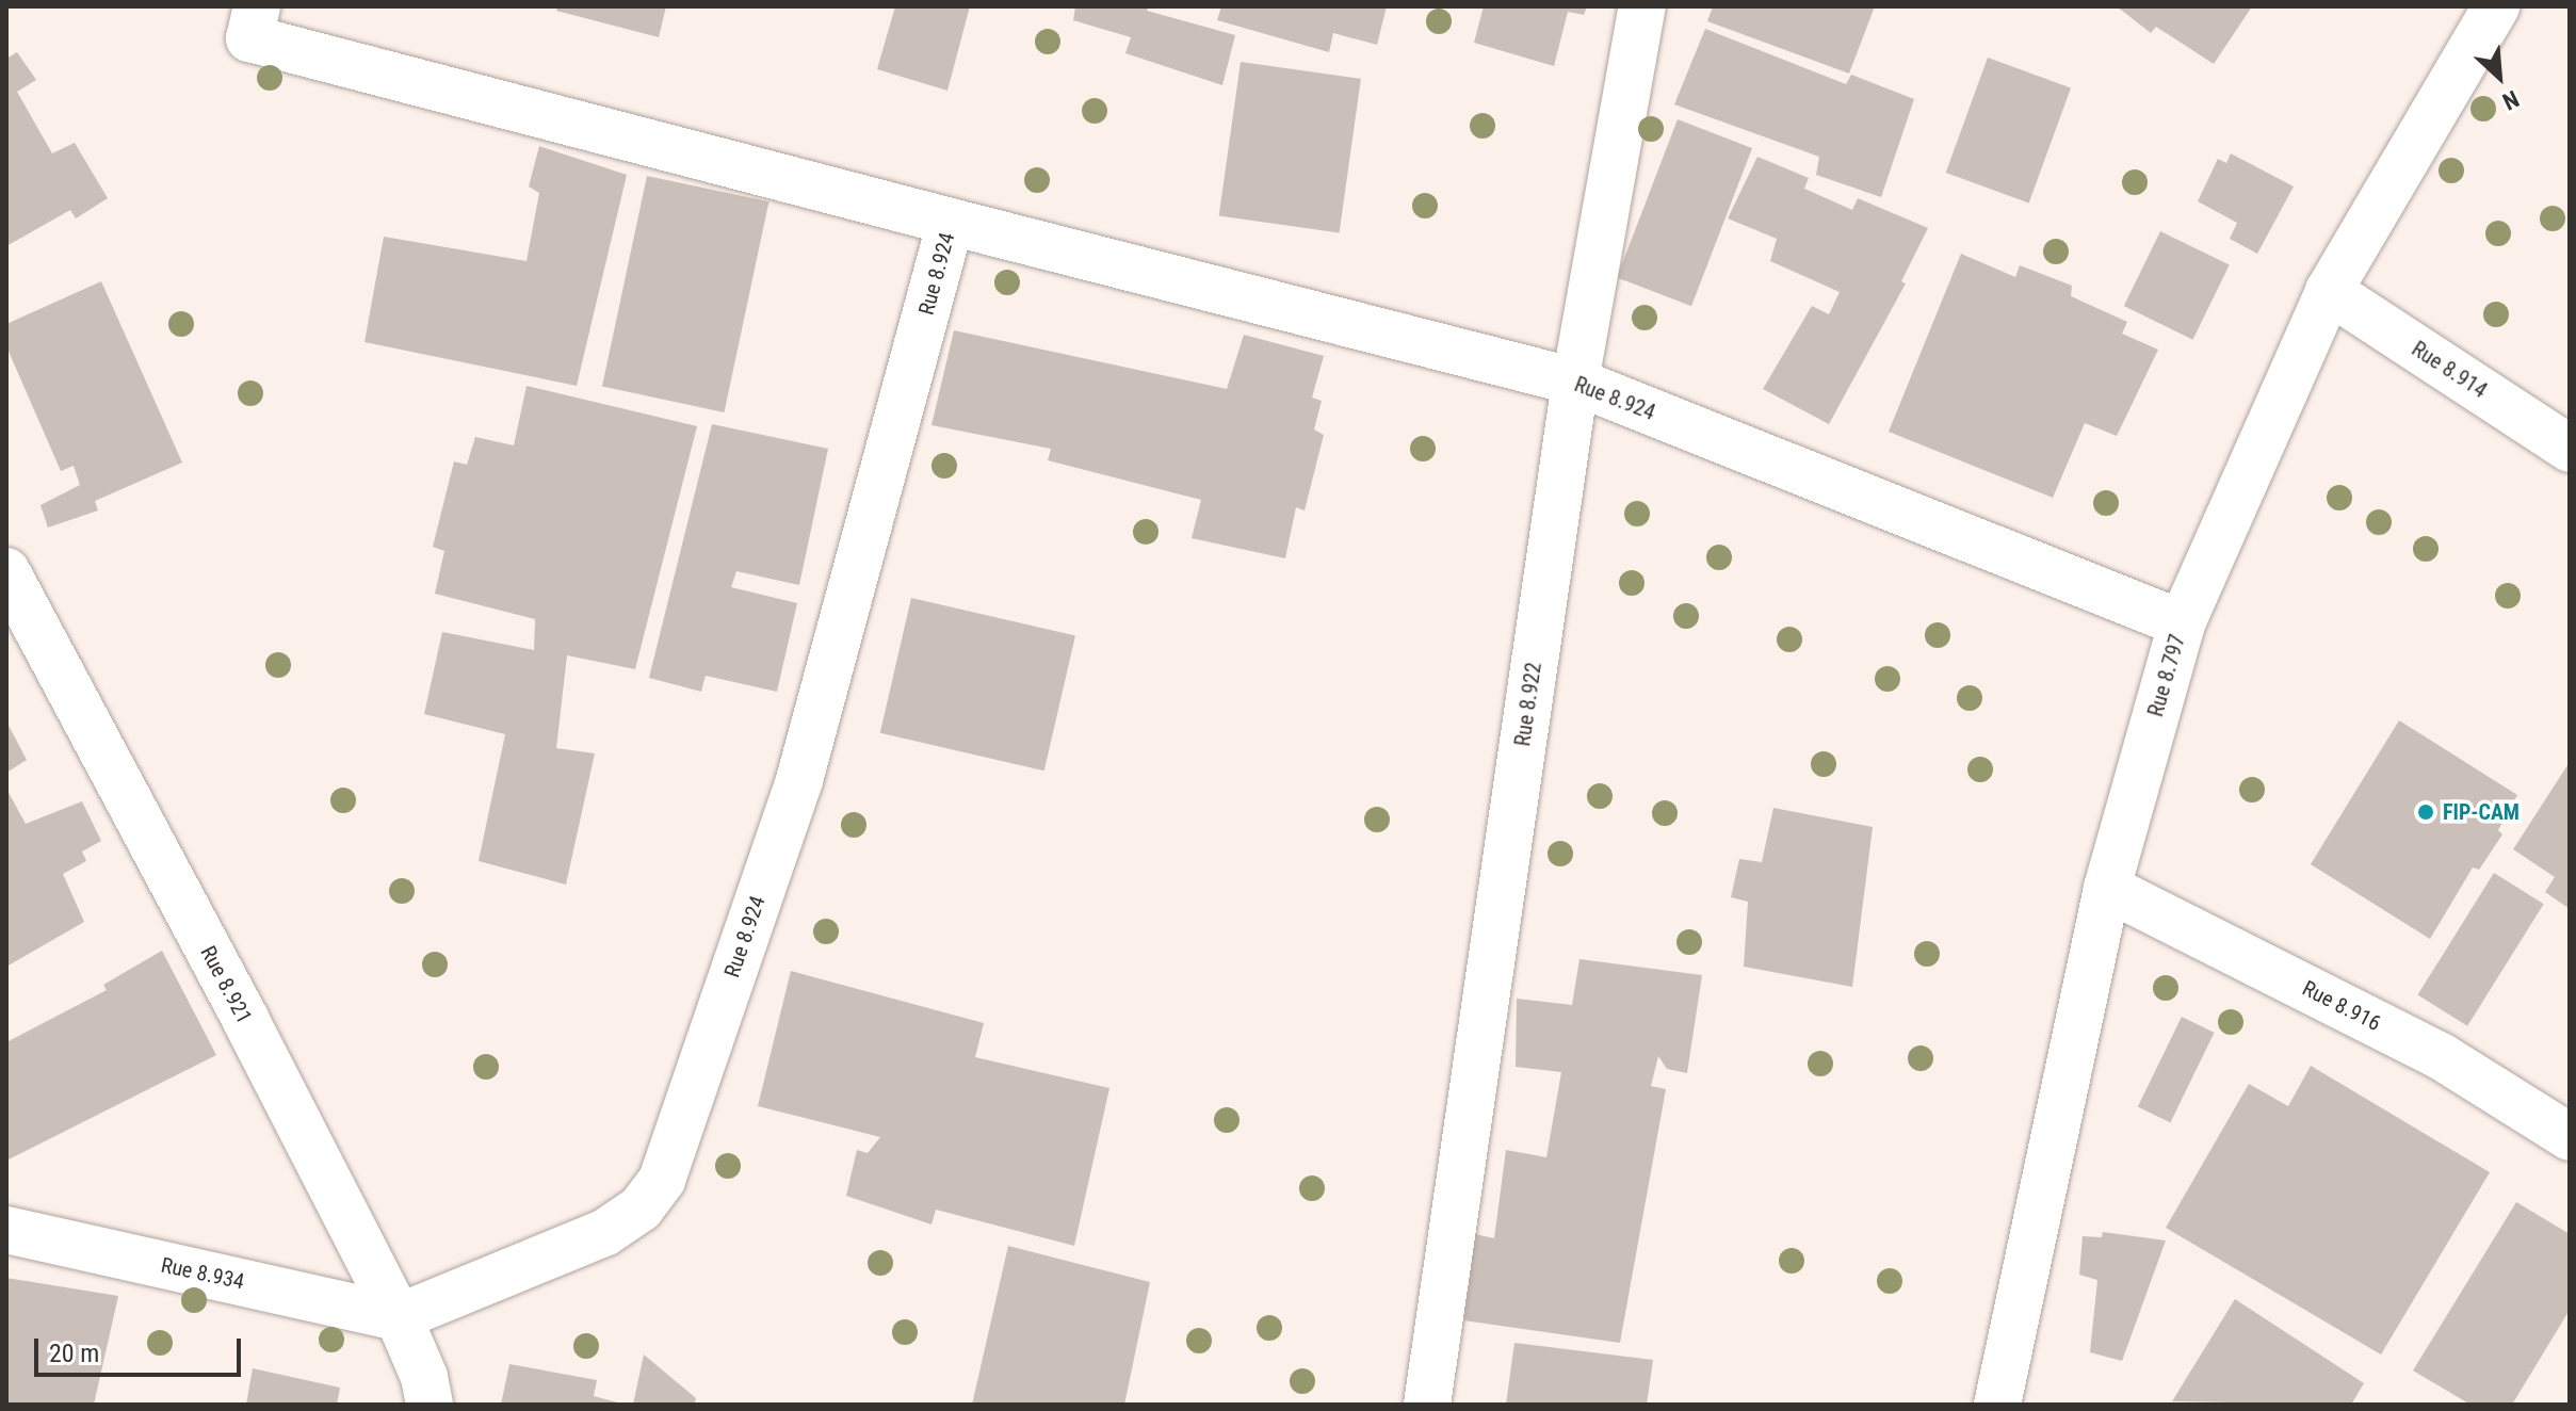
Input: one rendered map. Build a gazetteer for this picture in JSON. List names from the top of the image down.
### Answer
{
  "streets": {
    "street": [
      "Rue 8.924",
      "Rue 8.914",
      "Rue 8.797",
      "Rue 8.922",
      "Rue 8.921",
      "Rue 8.916",
      "Rue 8.934"
    ]
  },
  "crossings": [
    ["Rue 8.924", "Rue 8.797"],
    ["Rue 8.924", "Rue 8.922"],
    ["Rue 8.924", "Rue 8.921"],
    ["Rue 8.924", "Rue 8.934"],
    ["Rue 8.914", "Rue 8.797"],
    ["Rue 8.797", "Rue 8.916"],
    ["Rue 8.921", "Rue 8.934"]
  ],
  "places": ["FIP-CAM"],
  "scale_bar": "20 m",
  "north": "bottom right"
}
